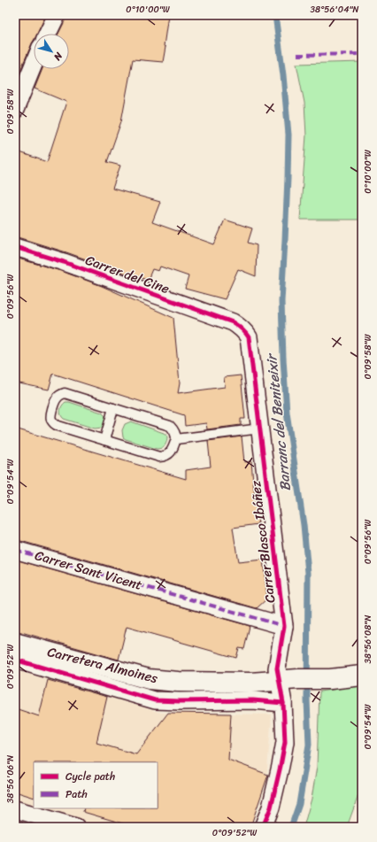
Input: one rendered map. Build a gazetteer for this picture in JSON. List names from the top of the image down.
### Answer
{
  "streets": {
    "street": [
      "Carrer del Cine",
      "Carrer Blasco Ibáñez",
      "Carrer Sant Vicent",
      "Carretera Almoines"
    ]
  },
  "crossings": [
    ["Carrer del Cine", "Carrer Blasco Ibáñez"],
    ["Carrer Blasco Ibáñez", "Carrer Sant Vicent"],
    ["Carrer Blasco Ibáñez", "Carretera Almoines"]
  ],
  "water": ["Barranc del Beniteixir"],
  "legend": ["Cycle path", "Path"],
  "north": "bottom right",
  "coordinates": [
    "0°10'00\"W",
    "38°56'04\"N",
    "0°09'58\"W",
    "0°09'56\"W",
    "0°09'54\"W",
    "38°56'08\"N",
    "0°09'52\"W",
    "38°56'06\"N"
  ]
}
